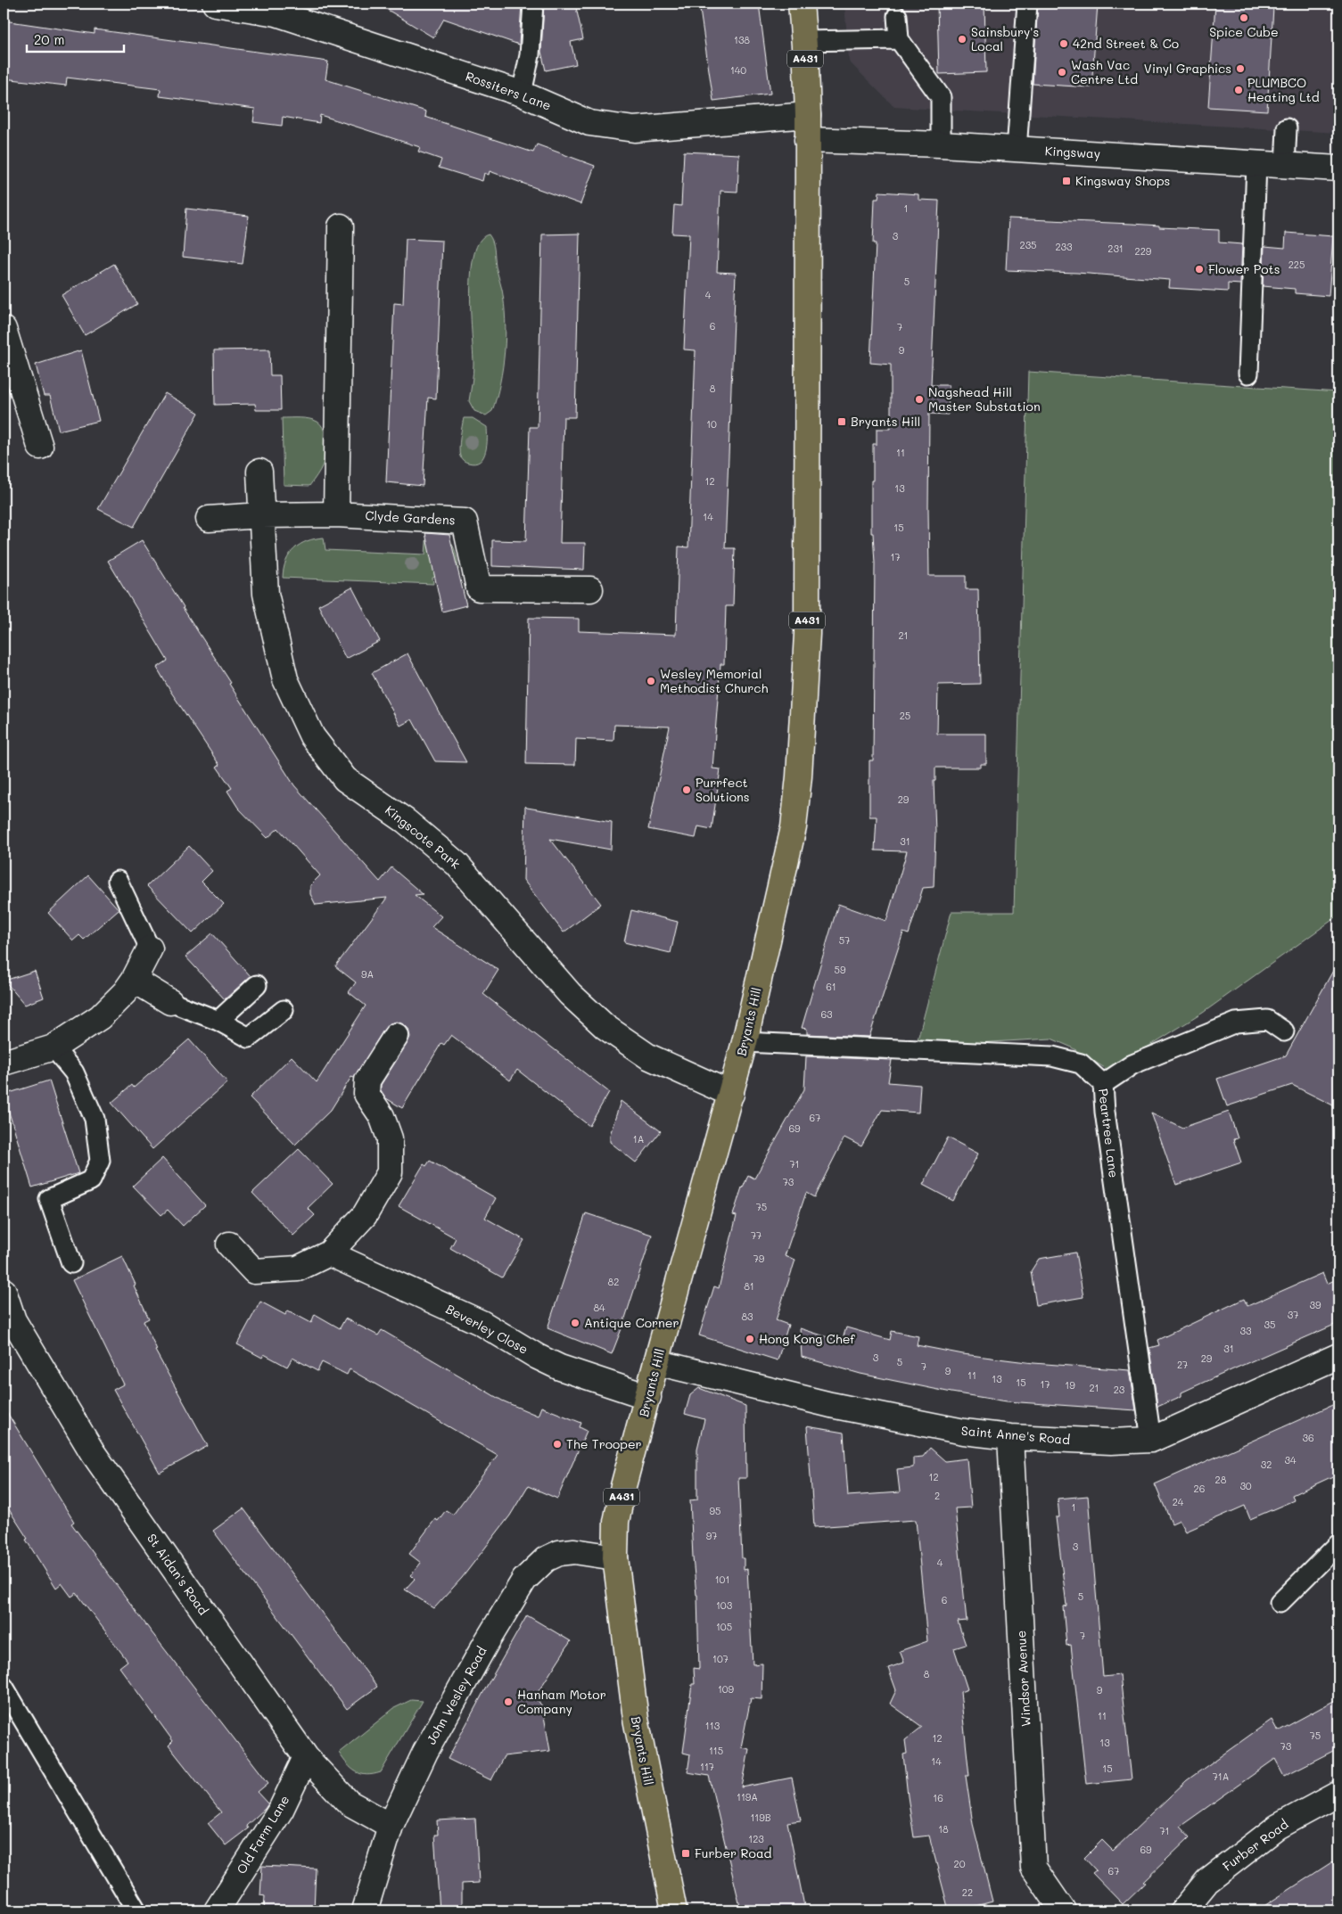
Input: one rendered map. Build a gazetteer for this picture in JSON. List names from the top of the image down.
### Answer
{
  "streets": {
    "main road": ["A431", "Bryants Hill"],
    "street": [
      "Rossiters Lane",
      "Kingsway",
      "Clyde Gardens",
      "Kingscote Park",
      "Beverley Close",
      "Saint Anne's Road",
      "St Aidan's Road",
      "Windsor Avenue",
      "John Wesley Road",
      "Old Farm Lane",
      "Furber Road"
    ],
    "lane": ["Peartree Lane"]
  },
  "crossings": [
    ["A431", "Rossiters Lane"],
    ["A431", "Bryants Hill"],
    ["Rossiters Lane", "Bryants Hill"],
    ["Kingsway", "Bryants Hill"],
    ["Clyde Gardens", "Kingscote Park"],
    ["Kingscote Park", "Bryants Hill"],
    ["Bryants Hill", "Peartree Lane"],
    ["Bryants Hill", "Beverley Close"],
    ["Bryants Hill", "Saint Anne's Road"],
    ["Bryants Hill", "John Wesley Road"],
    ["Peartree Lane", "Saint Anne's Road"],
    ["Saint Anne's Road", "Windsor Avenue"],
    ["St Aidan's Road", "John Wesley Road"],
    ["St Aidan's Road", "Old Farm Lane"]
  ],
  "places": {
    "other": [
      "Spice Cube",
      "Sainsbury's Local",
      "42nd Street & Co",
      "Vinyl Graphics",
      "Wash Vac Centre Ltd",
      "PLUMBCO Heating Ltd",
      "Flower Pots",
      "Nagshead Hill Master Substation",
      "Wesley Memorial Methodist Church",
      "Purrfect Solutions",
      "Antique Corner",
      "Hong Kong Chef",
      "The Trooper",
      "Hanham Motor Company"
    ],
    "transit": ["Kingsway Shops", "Bryants Hill", "Furber Road"]
  },
  "house_numbers": [
    "138",
    "140",
    "1",
    "3",
    "235",
    "233",
    "231",
    "229",
    "225",
    "5",
    "4",
    "6",
    "7",
    "9",
    "8",
    "10",
    "11",
    "12",
    "13",
    "14",
    "15",
    "17",
    "21",
    "25",
    "29",
    "31",
    "57",
    "59",
    "9A",
    "61",
    "63",
    "67",
    "69",
    "1A",
    "71",
    "73",
    "75",
    "77",
    "79",
    "82",
    "81",
    "39",
    "84",
    "37",
    "83",
    "35",
    "33",
    "31",
    "3",
    "29",
    "5",
    "27",
    "7",
    "9",
    "11",
    "13",
    "15",
    "17",
    "19",
    "21",
    "23",
    "36",
    "34",
    "32",
    "12",
    "28",
    "30",
    "26",
    "2",
    "24",
    "1",
    "95",
    "97",
    "3",
    "4",
    "101",
    "5",
    "6",
    "103",
    "105",
    "7",
    "107",
    "8",
    "109",
    "9",
    "11",
    "113",
    "75",
    "12",
    "13",
    "73",
    "115",
    "14",
    "117",
    "15",
    "71A",
    "119A",
    "16",
    "119B",
    "18",
    "71",
    "123",
    "69",
    "20",
    "67",
    "22"
  ],
  "scale_bar": "20 m"
}
